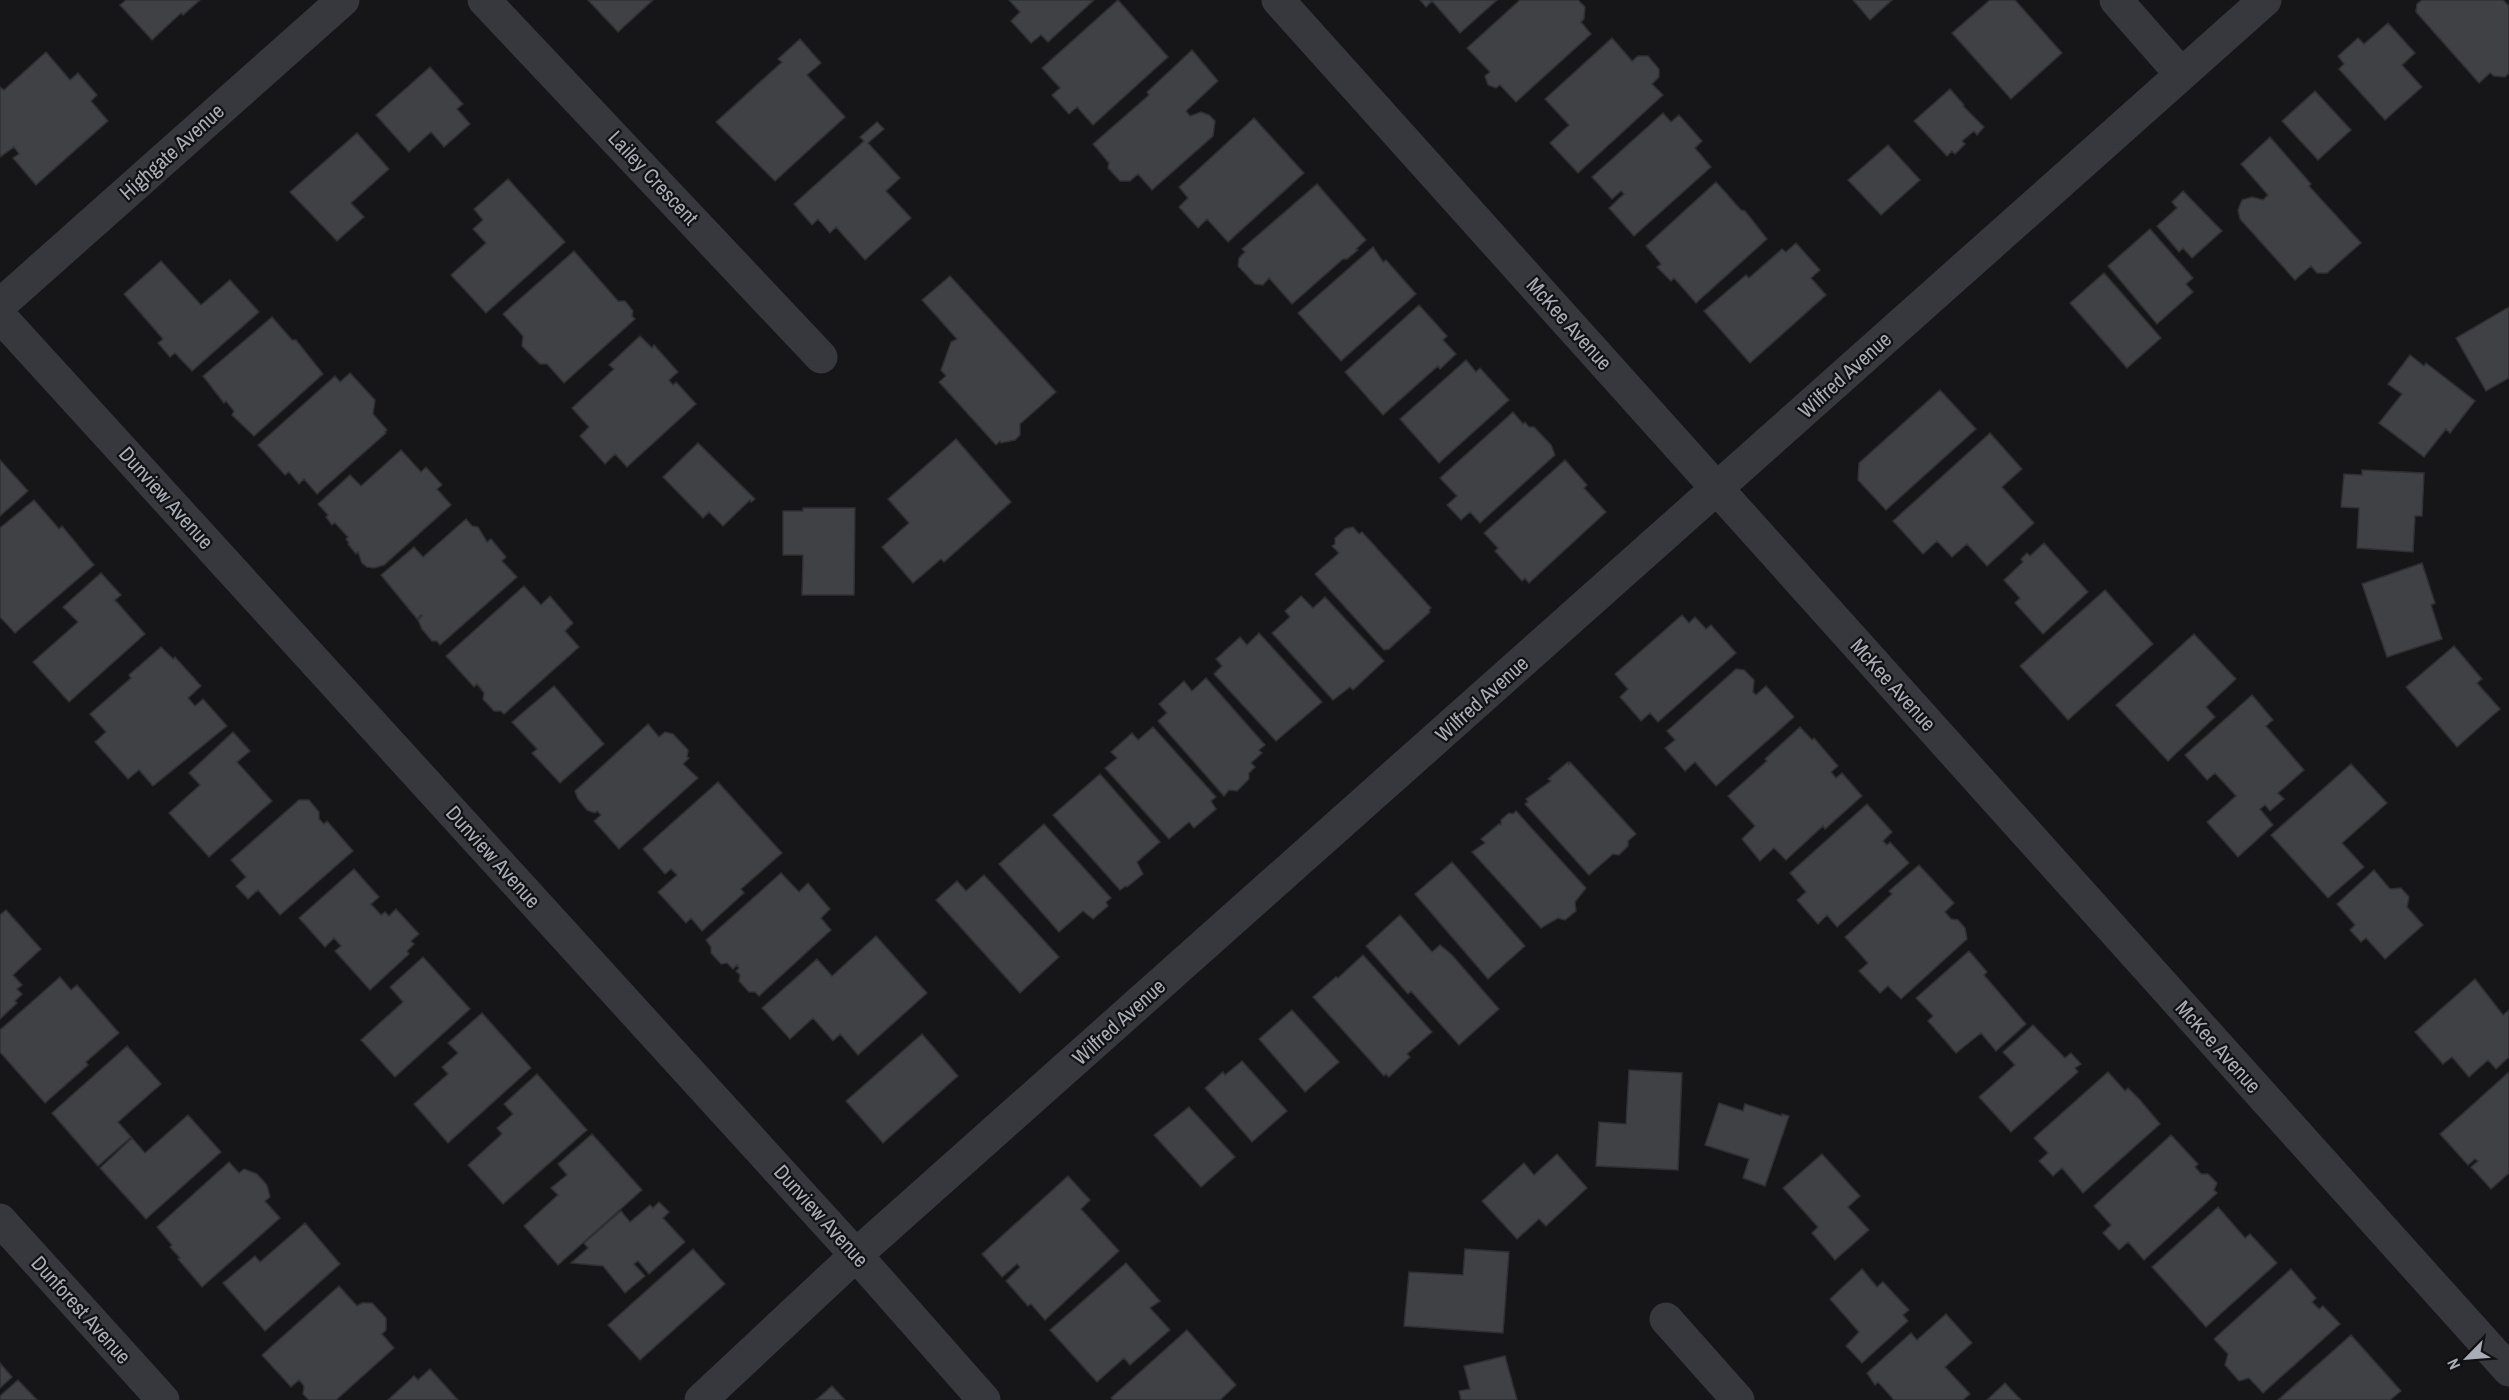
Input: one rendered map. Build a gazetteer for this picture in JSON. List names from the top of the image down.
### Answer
{
  "streets": {
    "street": [
      "Highgate Avenue",
      "Lailey Crescent",
      "McKee Avenue",
      "Wilfred Avenue",
      "Dunview Avenue",
      "Dunforest Avenue"
    ]
  },
  "crossings": [
    ["McKee Avenue", "Wilfred Avenue"],
    ["Wilfred Avenue", "Dunview Avenue"]
  ],
  "north": "bottom left"
}
